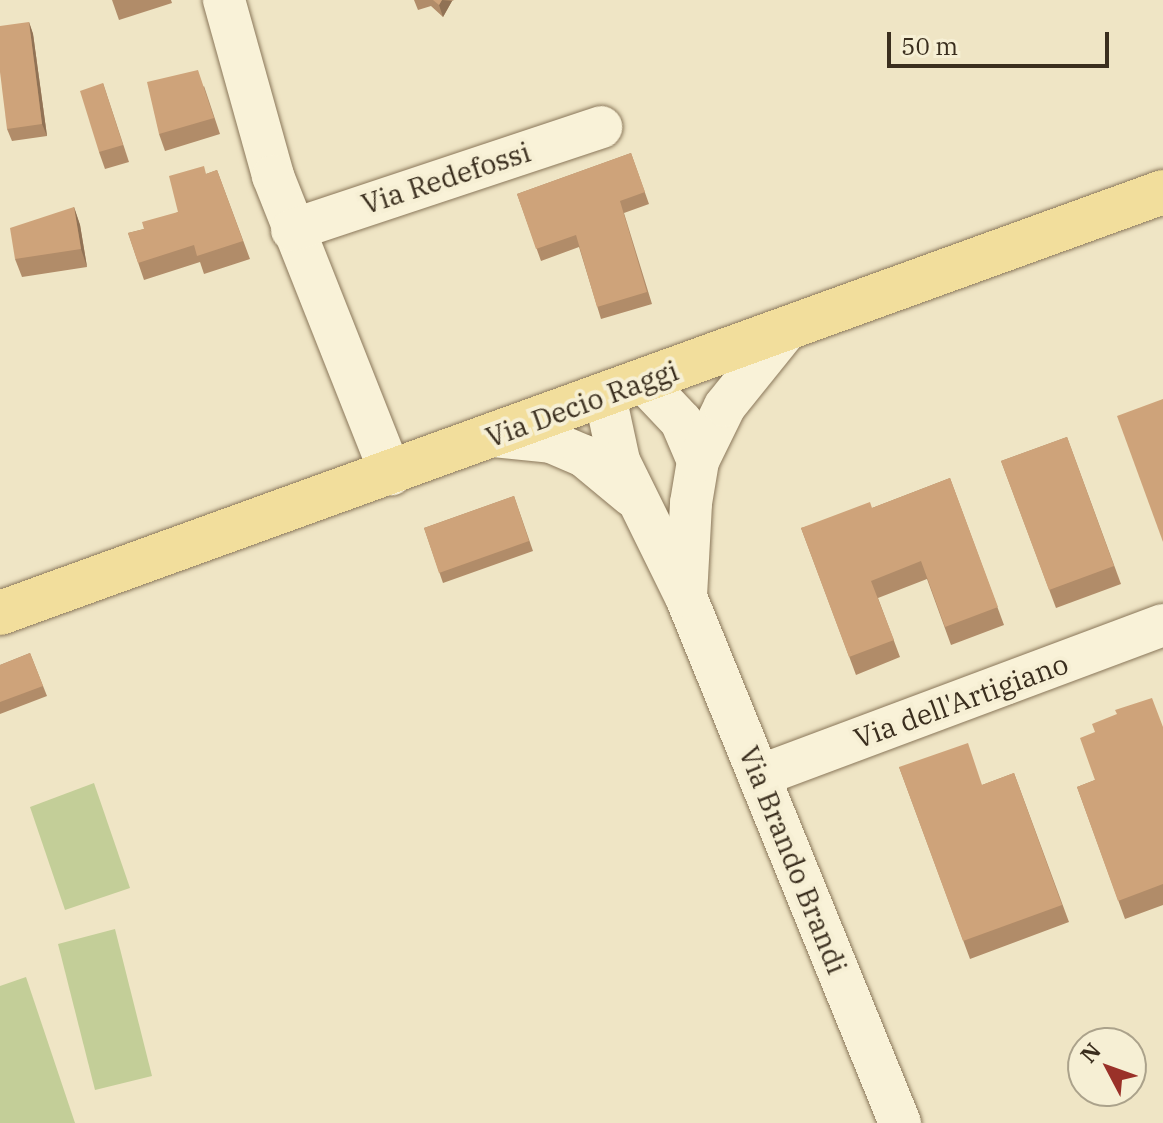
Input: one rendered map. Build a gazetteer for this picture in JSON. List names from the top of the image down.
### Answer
{
  "streets": {
    "main road": ["Via Decio Raggi"],
    "street": ["Via Redefossi", "Via dell'Artigiano", "Via Brando Brandi"]
  },
  "crossings": [
    ["Via Decio Raggi", "Via Brando Brandi"],
    ["Via dell'Artigiano", "Via Brando Brandi"]
  ],
  "scale_bar": "50 m",
  "north": "top left"
}
